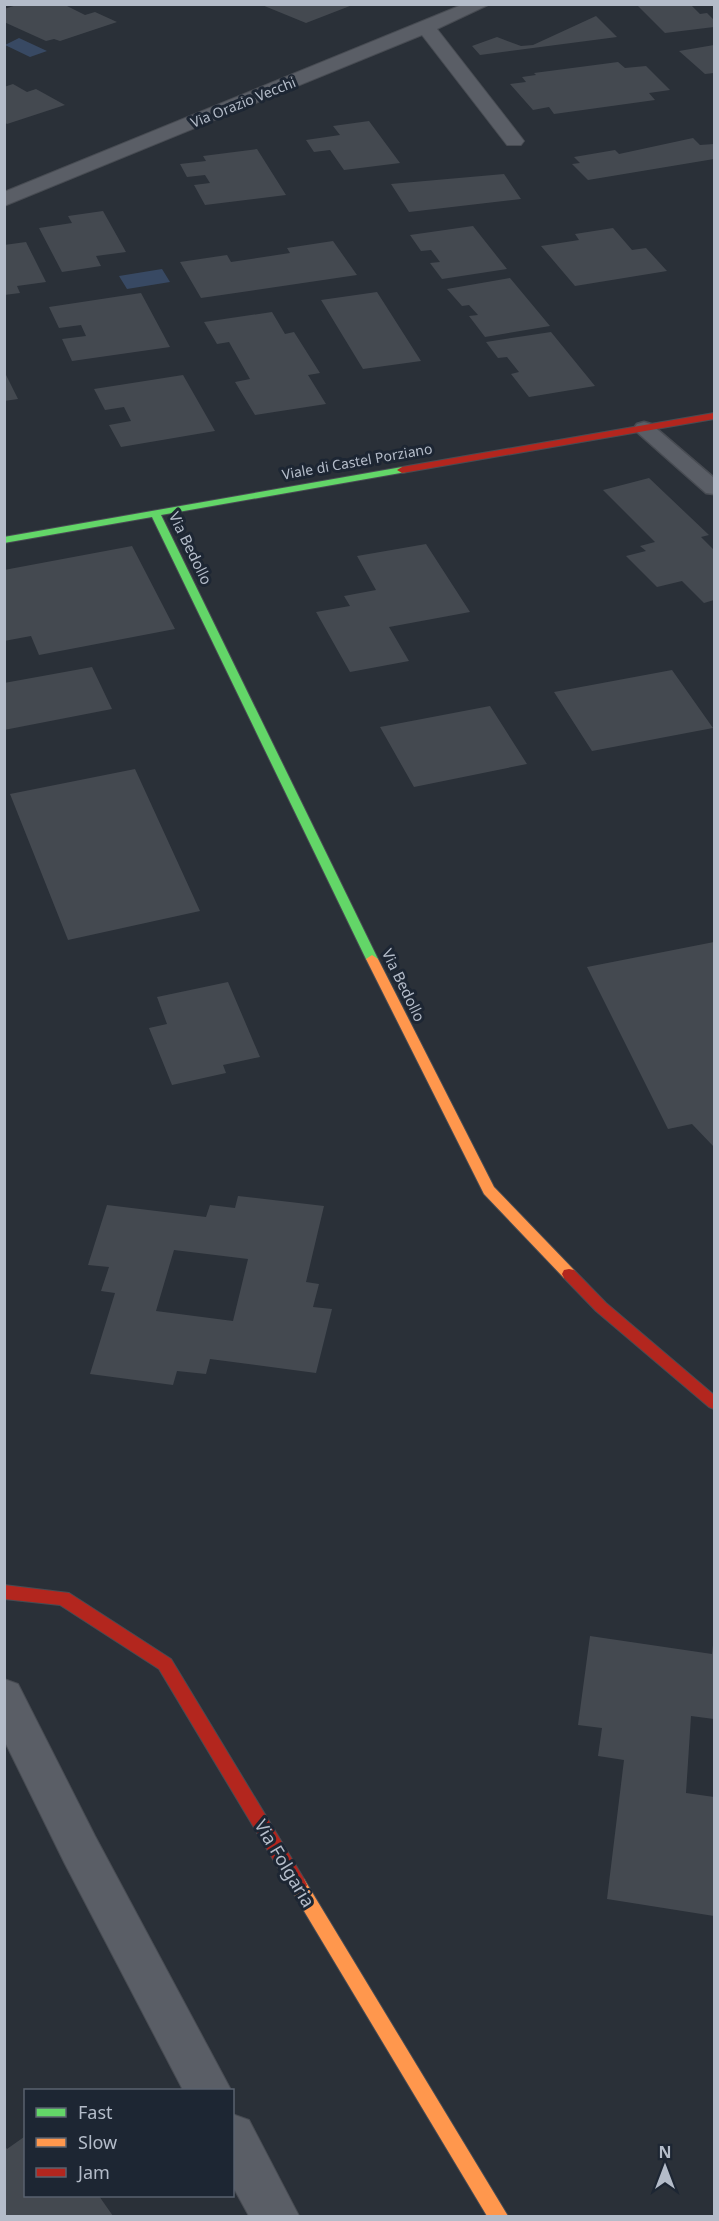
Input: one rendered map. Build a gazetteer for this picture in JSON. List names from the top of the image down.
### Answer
{
  "streets": {
    "street": [
      "Via Orazio Vecchi",
      "Viale di Castel Porziano",
      "Via Bedollo",
      "Via Folgaria"
    ]
  },
  "crossings": [
    ["Viale di Castel Porziano", "Via Bedollo"]
  ],
  "legend": ["Fast", "Slow", "Jam"],
  "north": "top"
}
